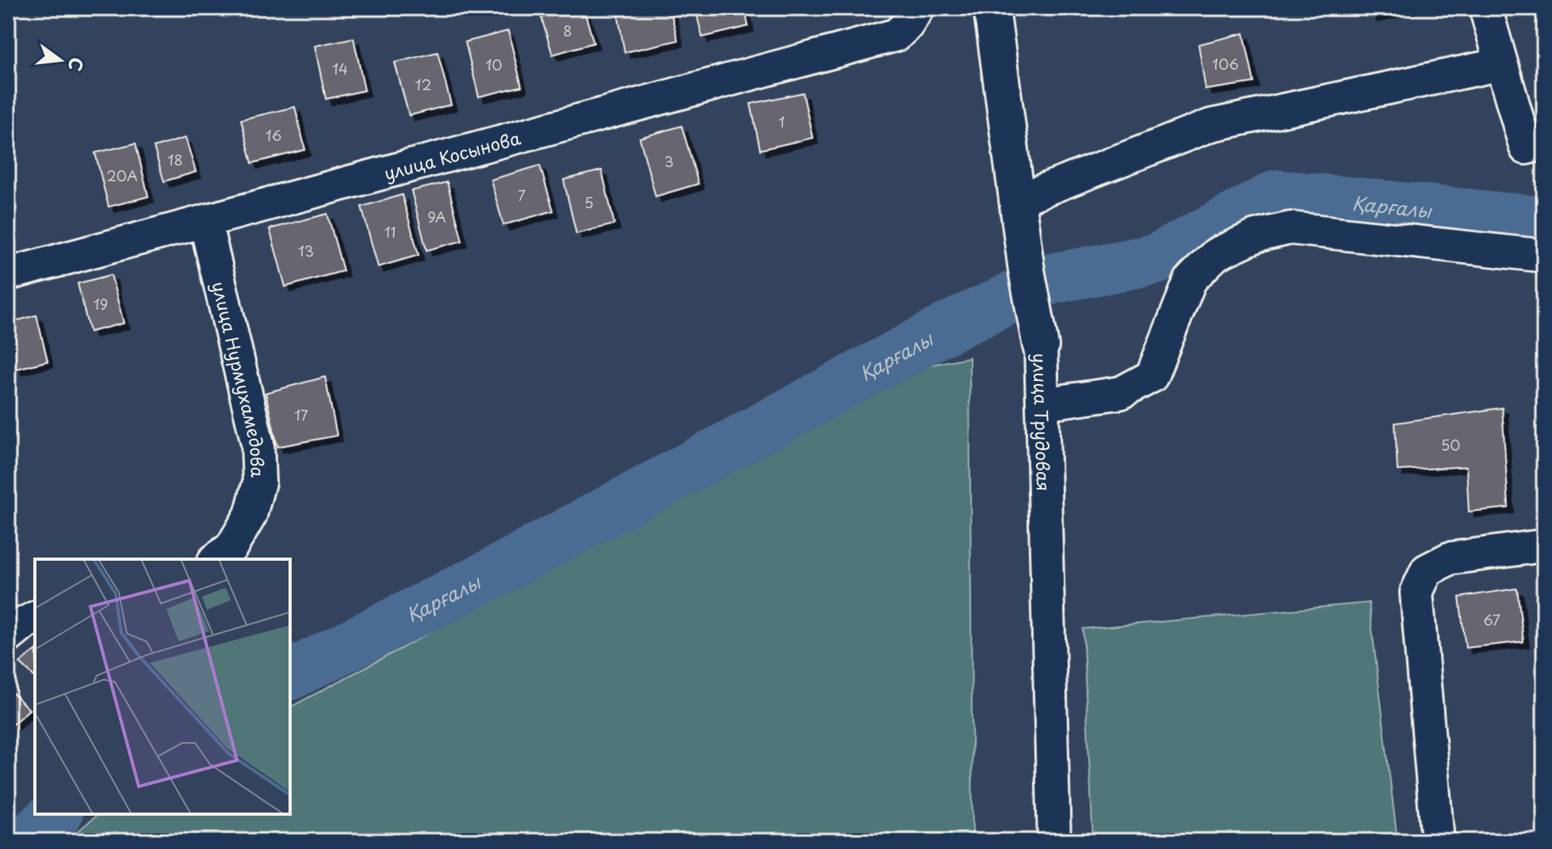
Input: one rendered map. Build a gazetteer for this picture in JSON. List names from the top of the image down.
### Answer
{
  "streets": {
    "street": ["улица Косынова", "улица Нурмухамедова", "улица Трудовая"]
  },
  "crossings": [
    ["улица Косынова", "улица Нурмухамедова"]
  ],
  "water": ["Қарғалы"],
  "house_numbers": [
    "8",
    "106",
    "10",
    "14",
    "12",
    "1",
    "16",
    "18",
    "3",
    "20А",
    "7",
    "5",
    "9А",
    "11",
    "13",
    "19",
    "17",
    "50",
    "67"
  ],
  "north": "right"
}
